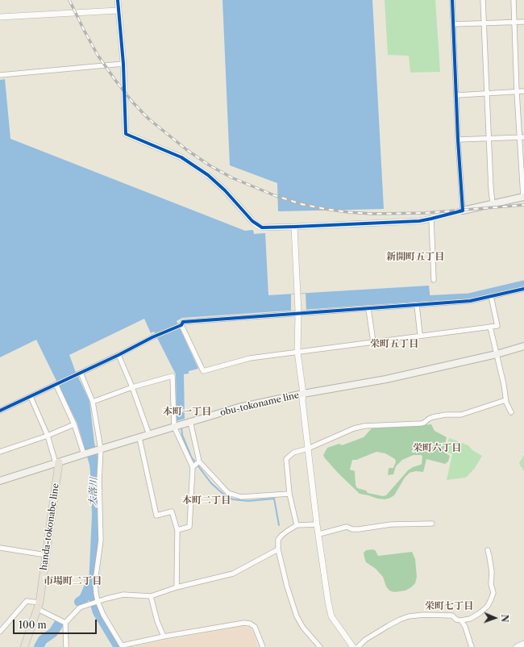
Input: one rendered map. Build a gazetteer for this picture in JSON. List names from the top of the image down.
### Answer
{
  "streets": {
    "main road": ["obu-tokoname line", "handa-tokonabe line"]
  },
  "crossings": [
    ["obu-tokoname line", "handa-tokonabe line"]
  ],
  "districts": [
    "新開町五丁目",
    "栄町五丁目",
    "本町一丁目",
    "栄町六丁目",
    "本町二丁目",
    "市場町二丁目",
    "栄町七丁目"
  ],
  "water": ["大落川"],
  "scale_bar": "100 m",
  "north": "right"
}
